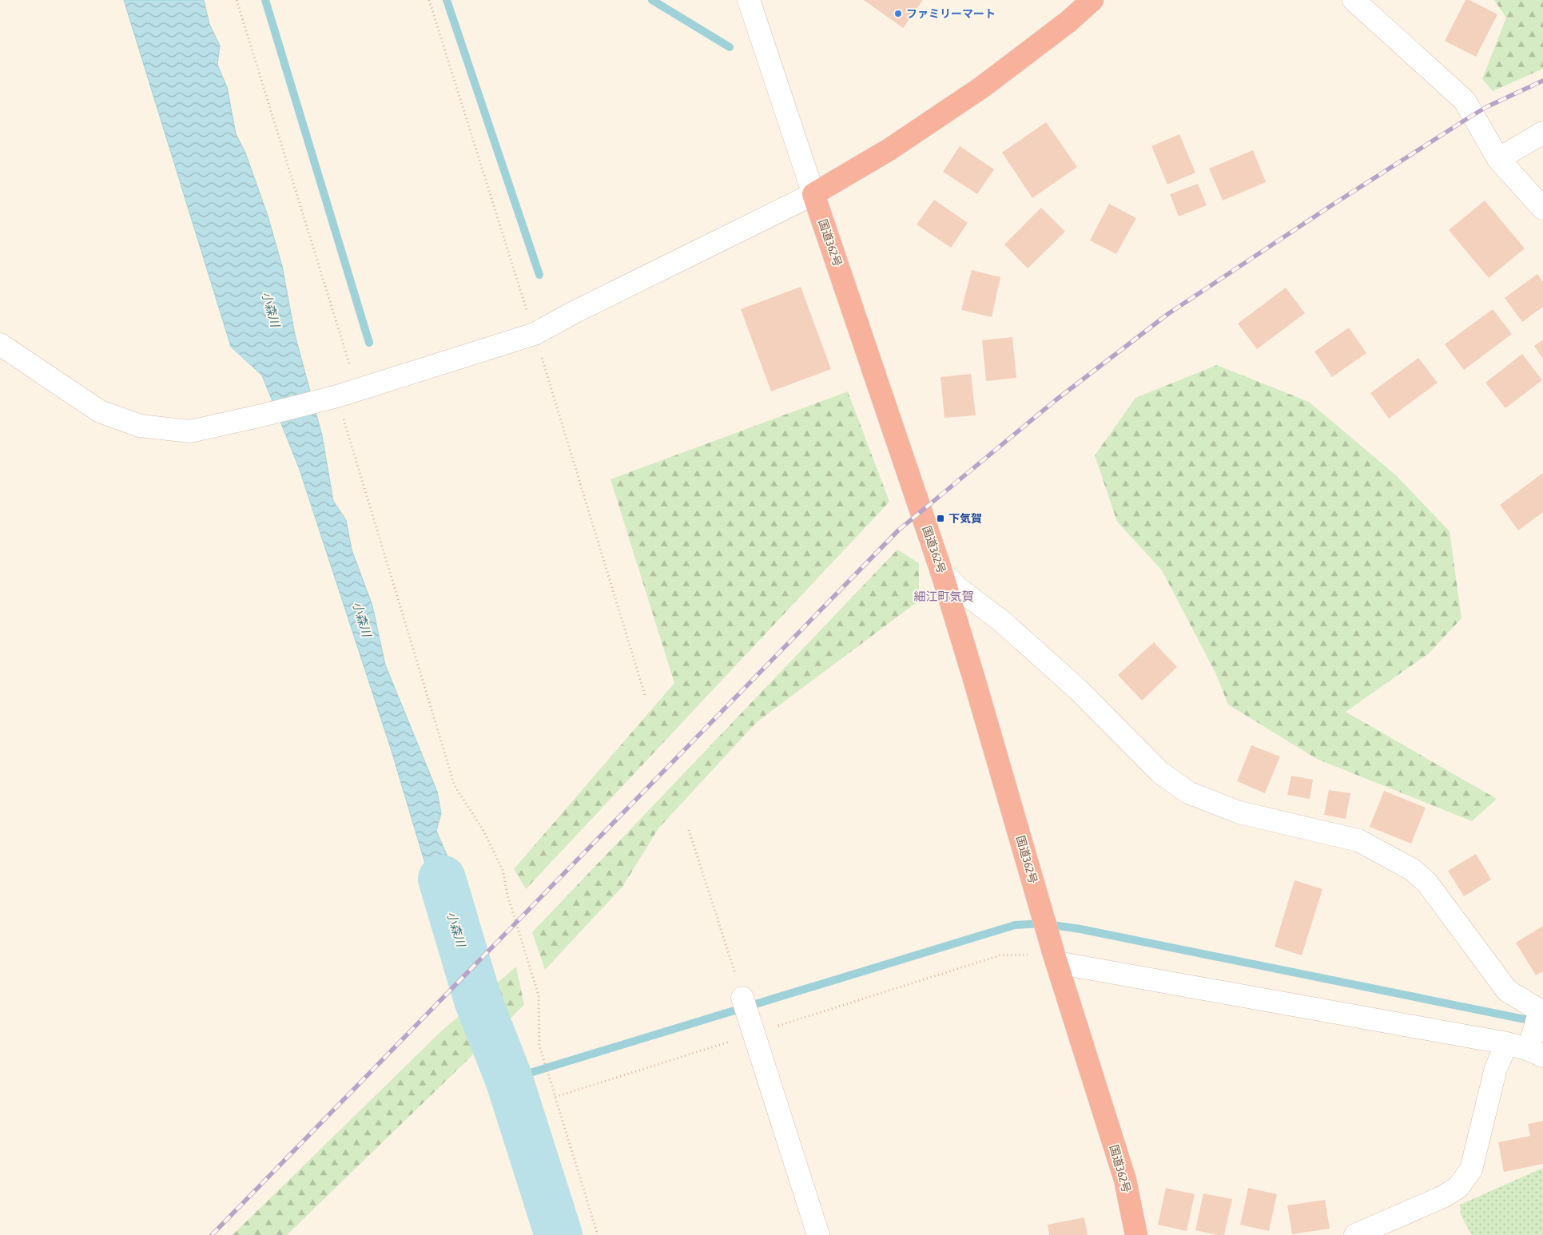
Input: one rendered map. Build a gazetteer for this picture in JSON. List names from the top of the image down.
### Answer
{
  "streets": {
    "highway": ["国道362号"]
  },
  "districts": ["細江町気賀"],
  "water": ["小森川"],
  "places": {
    "other": ["ファミリーマート"],
    "transit": ["下気賀"]
  }
}
